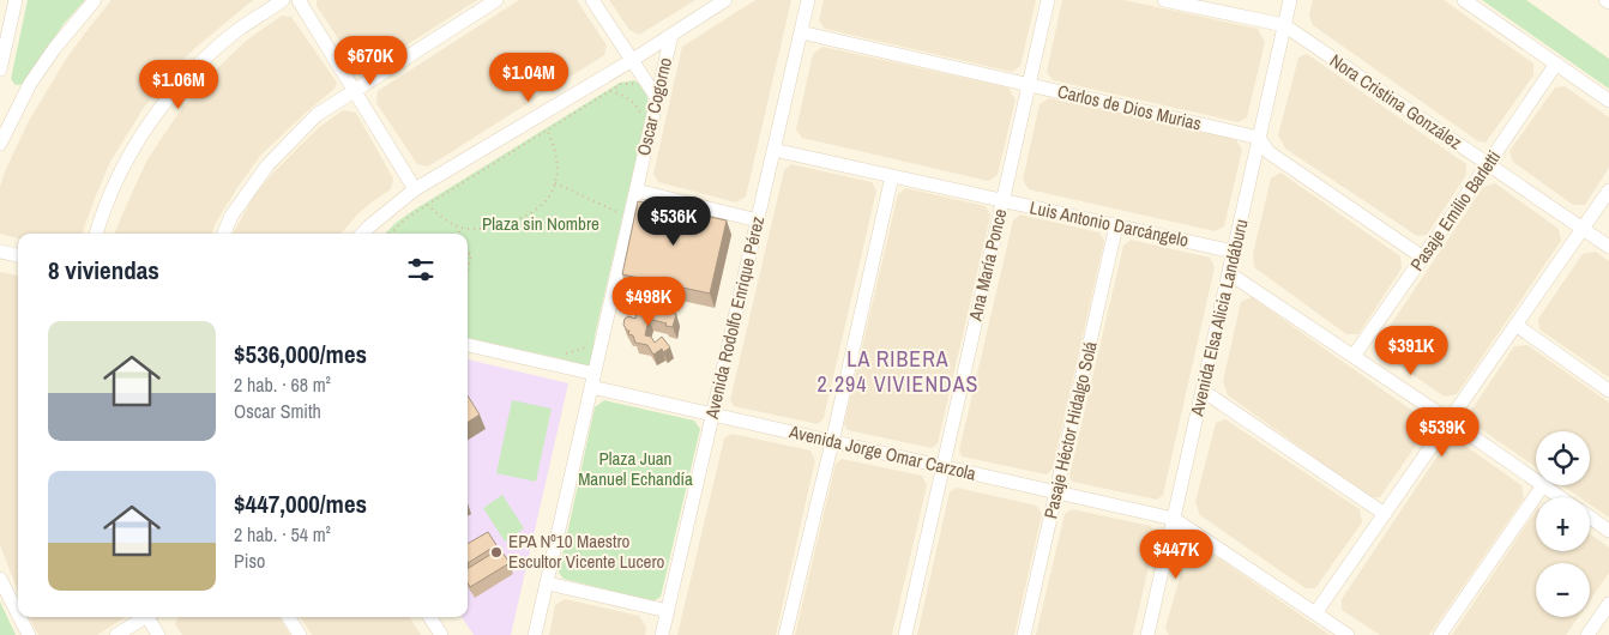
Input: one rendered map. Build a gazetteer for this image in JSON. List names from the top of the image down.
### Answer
{
  "streets": {
    "street": [
      "Nora Cristina González",
      "Oscar Cogorno",
      "Carlos de Dios Murias",
      "Pasaje Emilio Barletti",
      "Luis Antonio Darcángelo",
      "Ana María Ponce",
      "Avenida Rodolfo Enrique Pérez",
      "Avenida Elsa Alicia Landáburu",
      "Pasaje Héctor Hidalgo Solá",
      "Avenida Jorge Omar Carzola"
    ]
  },
  "crossings": [
    ["Nora Cristina González", "Pasaje Emilio Barletti"],
    ["Nora Cristina González", "Avenida Elsa Alicia Landáburu"],
    ["Oscar Cogorno", "Avenida Jorge Omar Carzola"],
    ["Carlos de Dios Murias", "Ana María Ponce"],
    ["Carlos de Dios Murias", "Avenida Rodolfo Enrique Pérez"],
    ["Carlos de Dios Murias", "Avenida Elsa Alicia Landáburu"],
    ["Luis Antonio Darcángelo", "Ana María Ponce"],
    ["Luis Antonio Darcángelo", "Avenida Rodolfo Enrique Pérez"],
    ["Luis Antonio Darcángelo", "Avenida Elsa Alicia Landáburu"],
    ["Luis Antonio Darcángelo", "Pasaje Héctor Hidalgo Solá"],
    ["Ana María Ponce", "Avenida Jorge Omar Carzola"],
    ["Avenida Rodolfo Enrique Pérez", "Avenida Jorge Omar Carzola"],
    ["Avenida Elsa Alicia Landáburu", "Avenida Jorge Omar Carzola"],
    ["Pasaje Héctor Hidalgo Solá", "Avenida Jorge Omar Carzola"]
  ],
  "districts": ["LA RIBERA 2.294 VIVIENDAS"],
  "parks": ["Plaza sin Nombre", "Plaza Juan Manuel Echandía"],
  "places": ["EPA Nº10 Maestro Escultor Vicente Lucero"],
  "page": {
    "price": [
      "$670K",
      "$1.04M",
      "$1.06M",
      "$536K",
      "$498K",
      "$391K",
      "$539K",
      "$447K"
    ],
    "heading": "8 viviendas",
    "list": [
      {
        "name": "$536,000/mes",
        "note": "2 hab. · 68 m² · Oscar Smith"
      },
      {
        "name": "$447,000/mes",
        "note": "2 hab. · 54 m² · Piso"
      }
    ],
    "map_buttons": ["+", "−"]
  }
}
